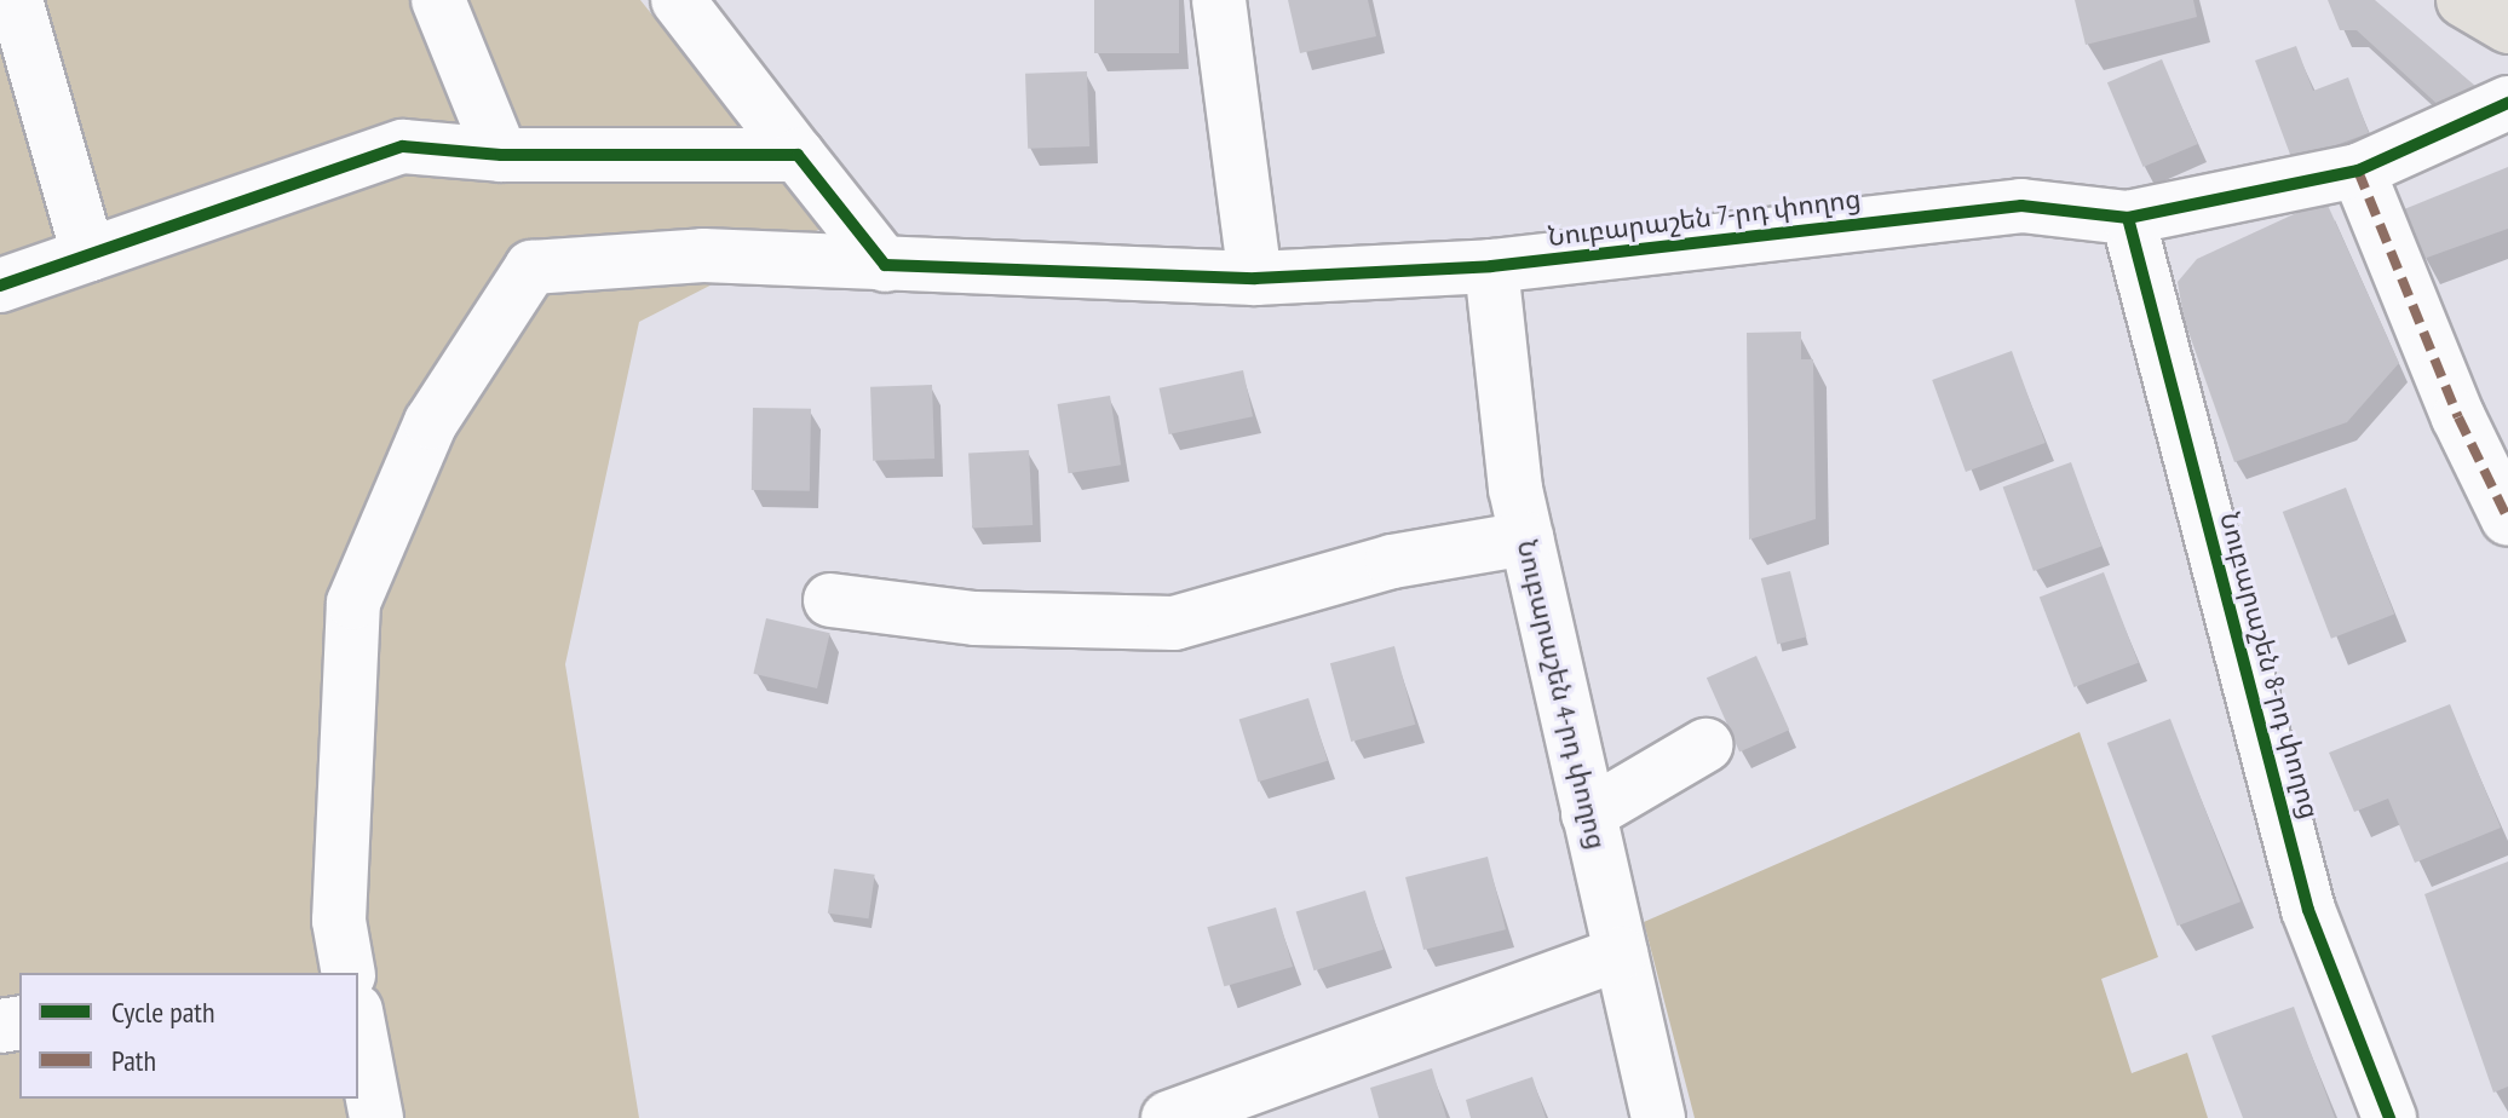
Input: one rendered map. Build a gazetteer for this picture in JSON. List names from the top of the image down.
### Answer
{
  "streets": {
    "street": ["Նուբարաշեն 7-րդ փողոց", "Նուբարաշեն 8-րդ փողոց", "Նուբարաշեն 4-րդ փողոց"]
  },
  "crossings": [
    ["Նուբարաշեն 7-րդ փողոց", "Նուբարաշեն 8-րդ փողոց"],
    ["Նուբարաշեն 7-րդ փողոց", "Նուբարաշեն 4-րդ փողոց"]
  ],
  "legend": ["Cycle path", "Path"]
}
